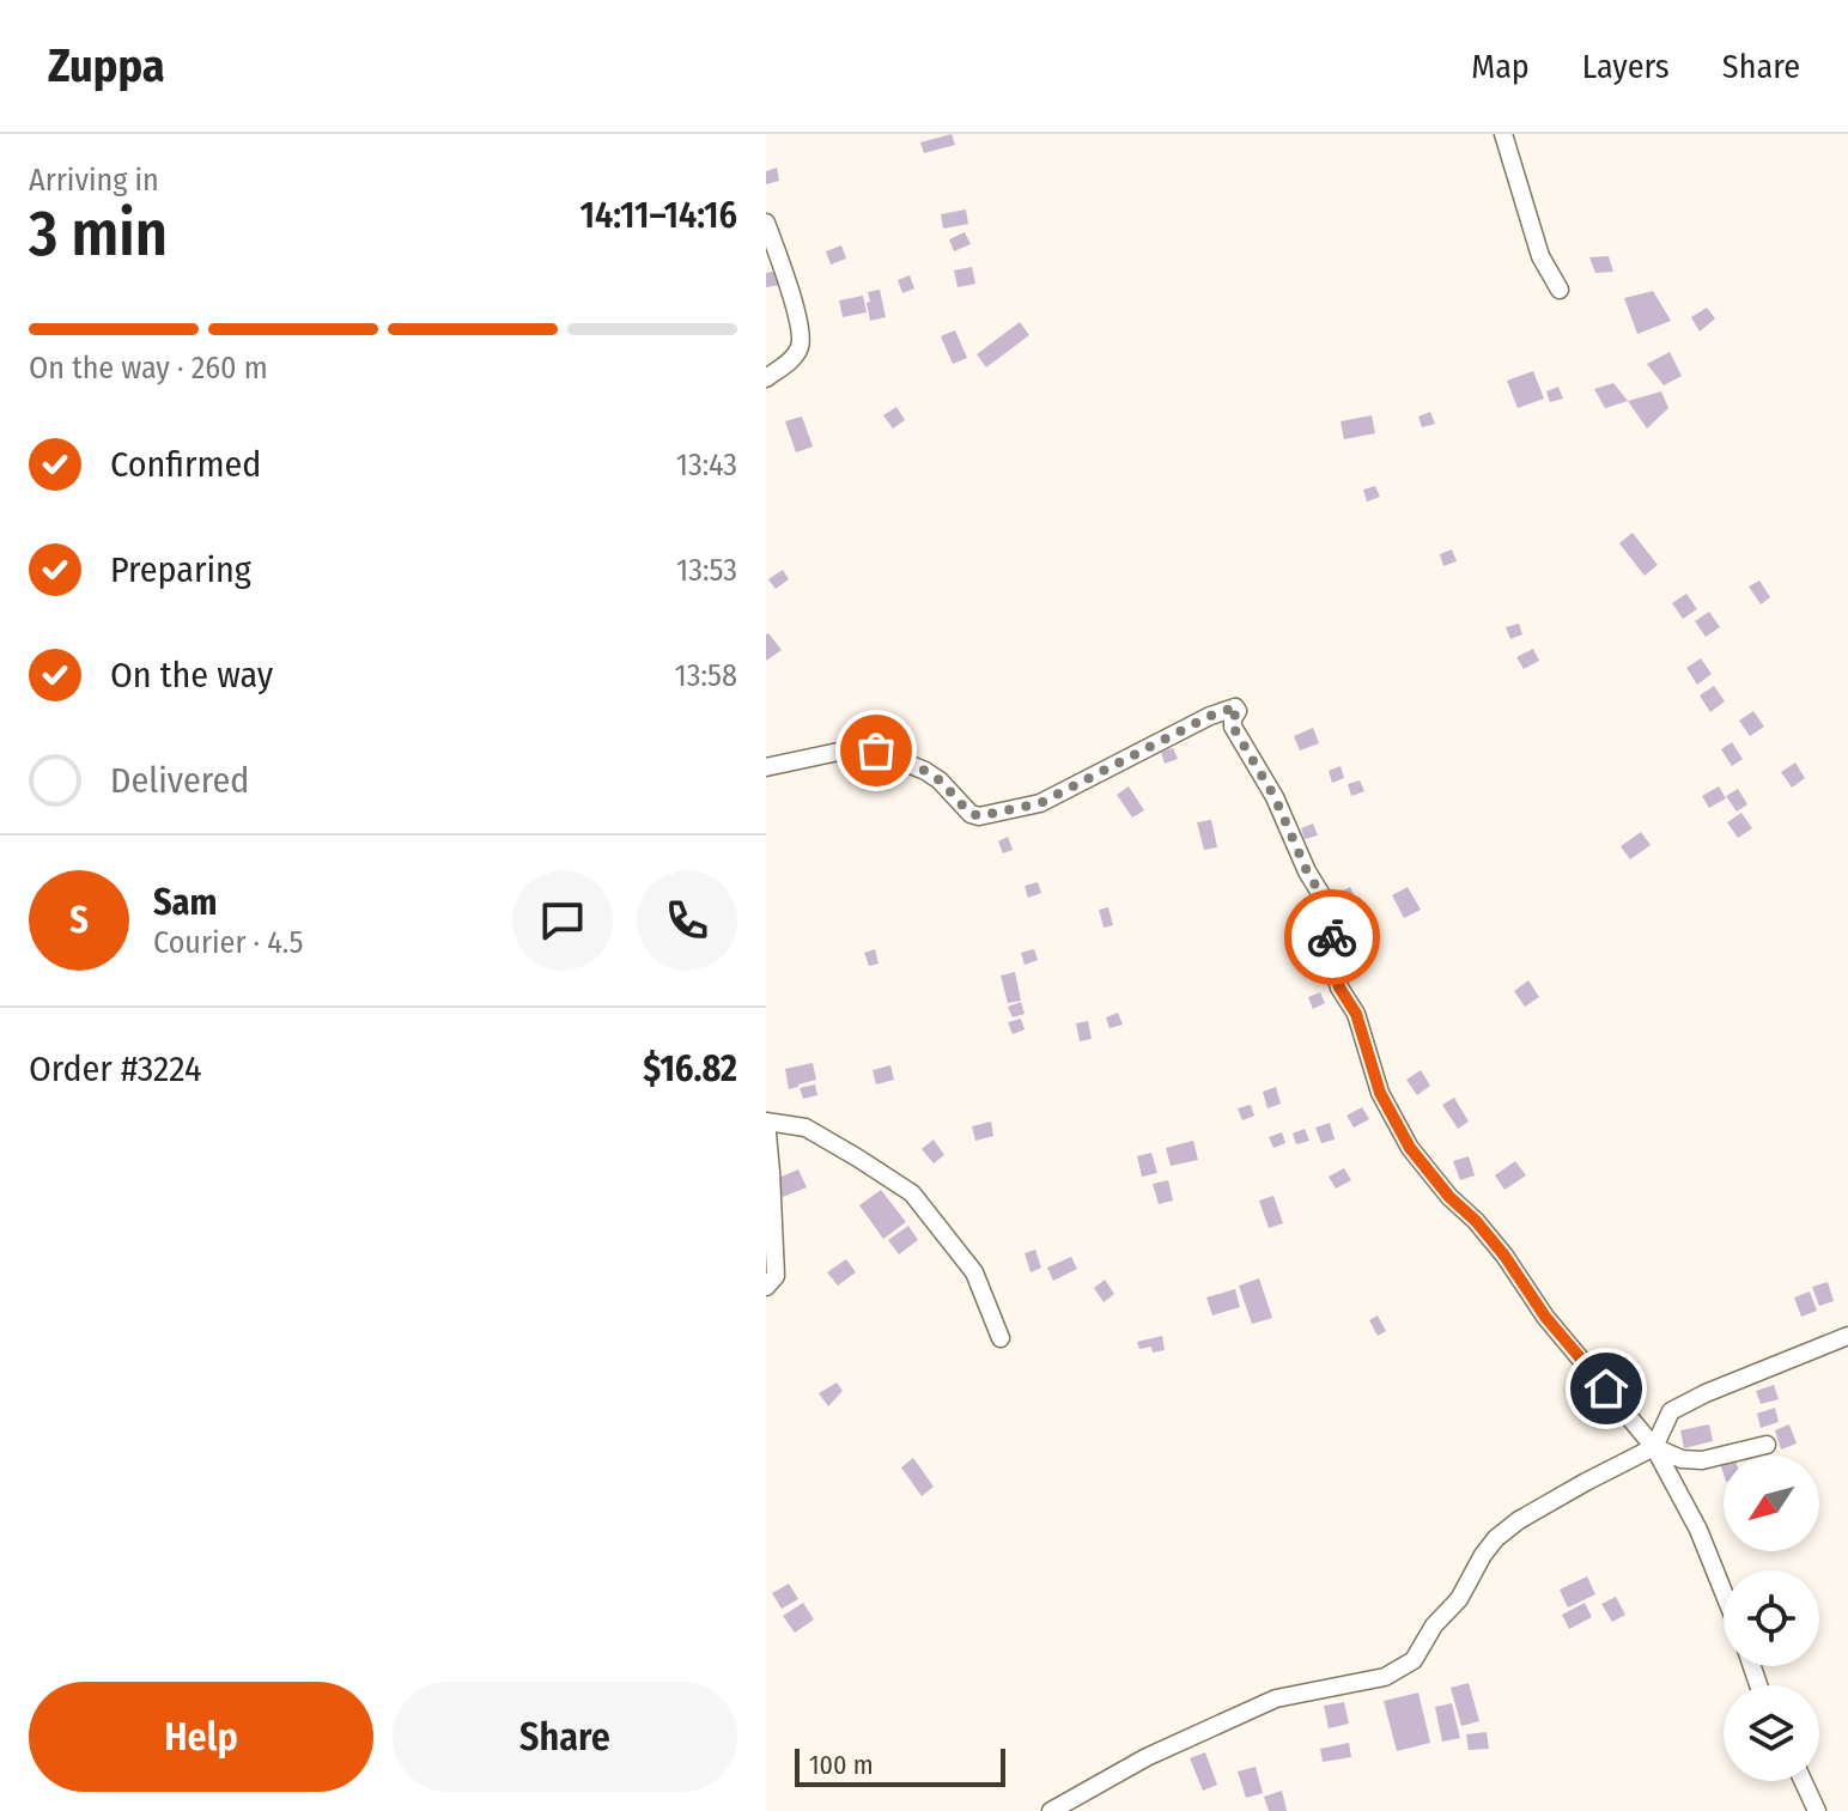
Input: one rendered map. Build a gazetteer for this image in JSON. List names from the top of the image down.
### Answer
{
  "scale_bar": "100 m",
  "north": "bottom left",
  "page": {
    "header": "Zuppa",
    "nav": ["Map", "Layers", "Share"],
    "heading": ["3 min", "Arriving in", "14:11–14:16"],
    "panel": [
      "Sam",
      "Courier · 4.5",
      "Order #3224",
      "$16.82"
    ],
    "bar": "On the way · 260 m",
    "list": [
      ["Confirmed", "13:43"],
      ["Preparing", "13:53"],
      ["On the way", "13:58"],
      "Delivered"
    ],
    "round": "S",
    "buttons": ["Help", "Share"],
    "scale": "100 m"
  }
}
